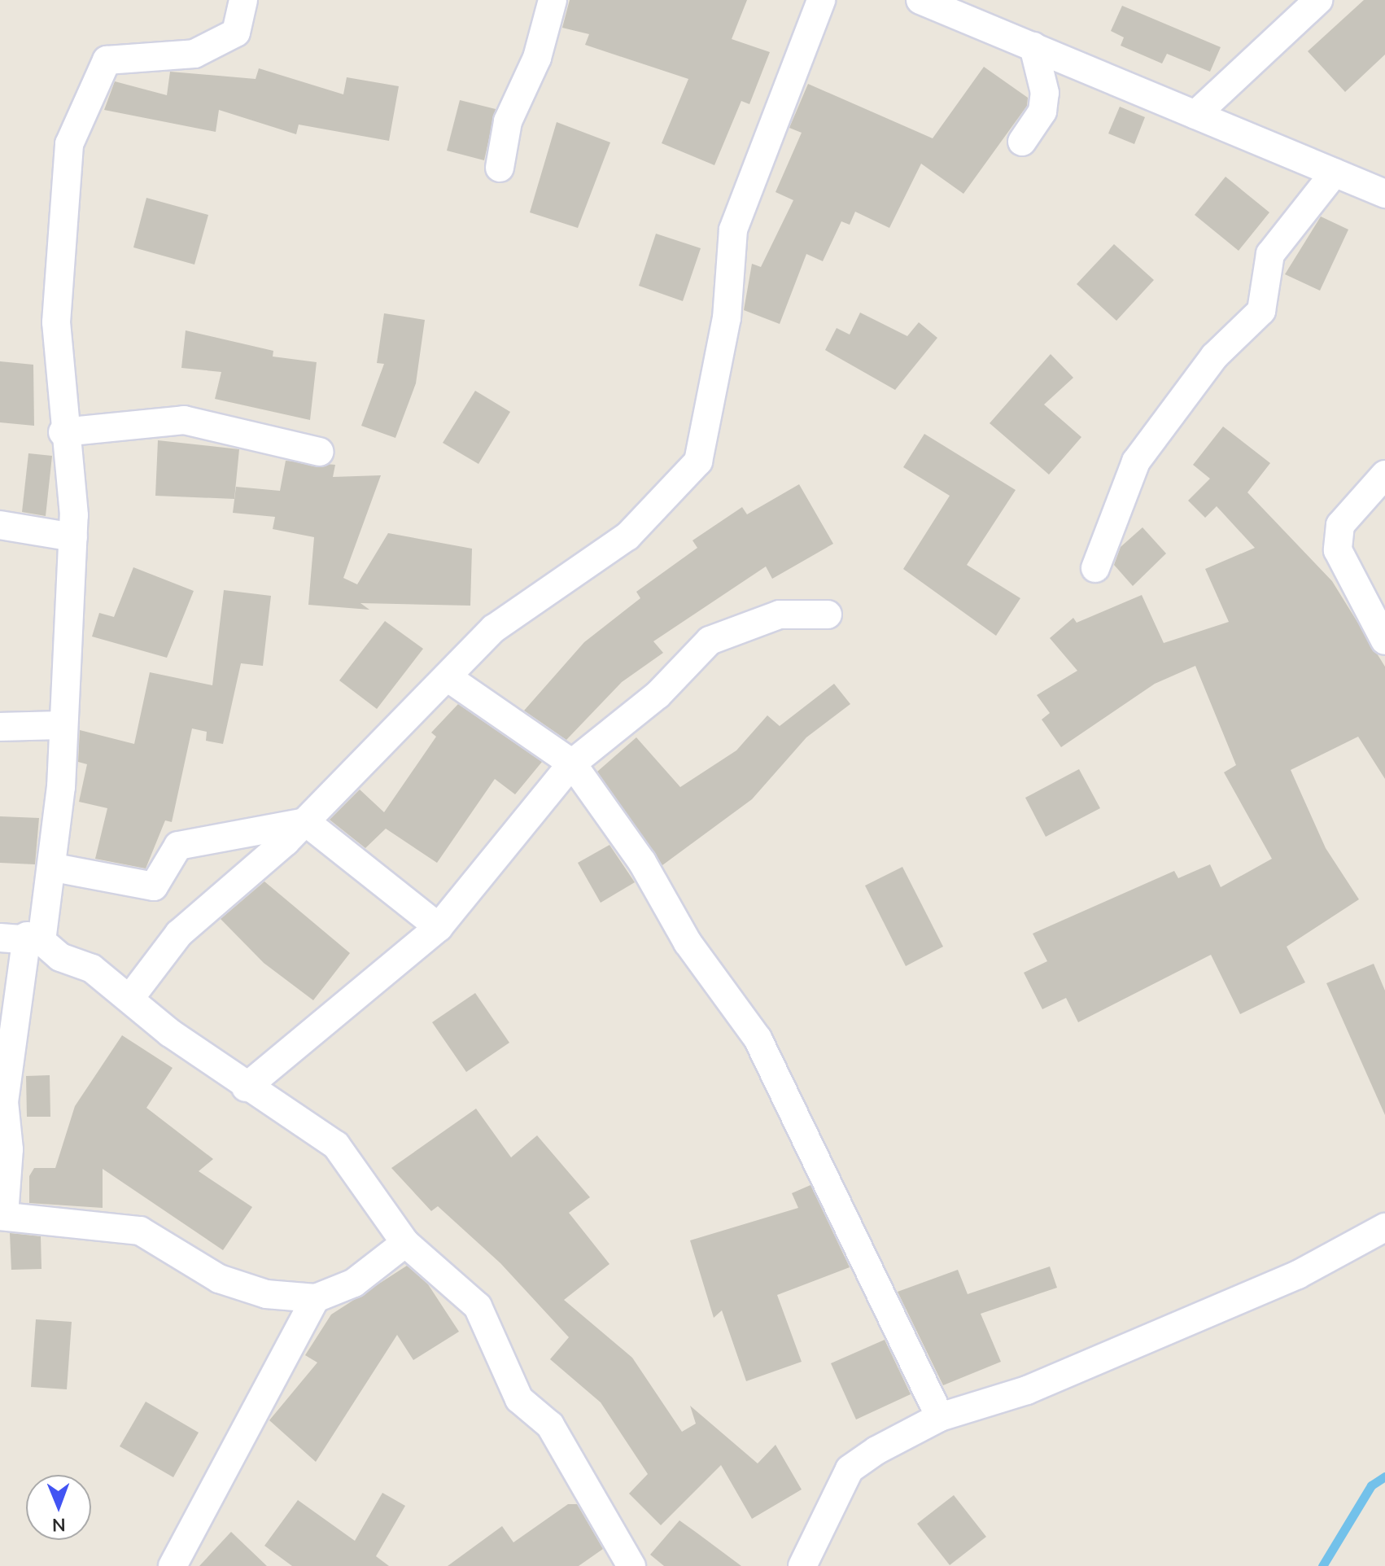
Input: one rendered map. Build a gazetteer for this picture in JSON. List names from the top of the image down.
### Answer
{
  "north": "bottom"
}
